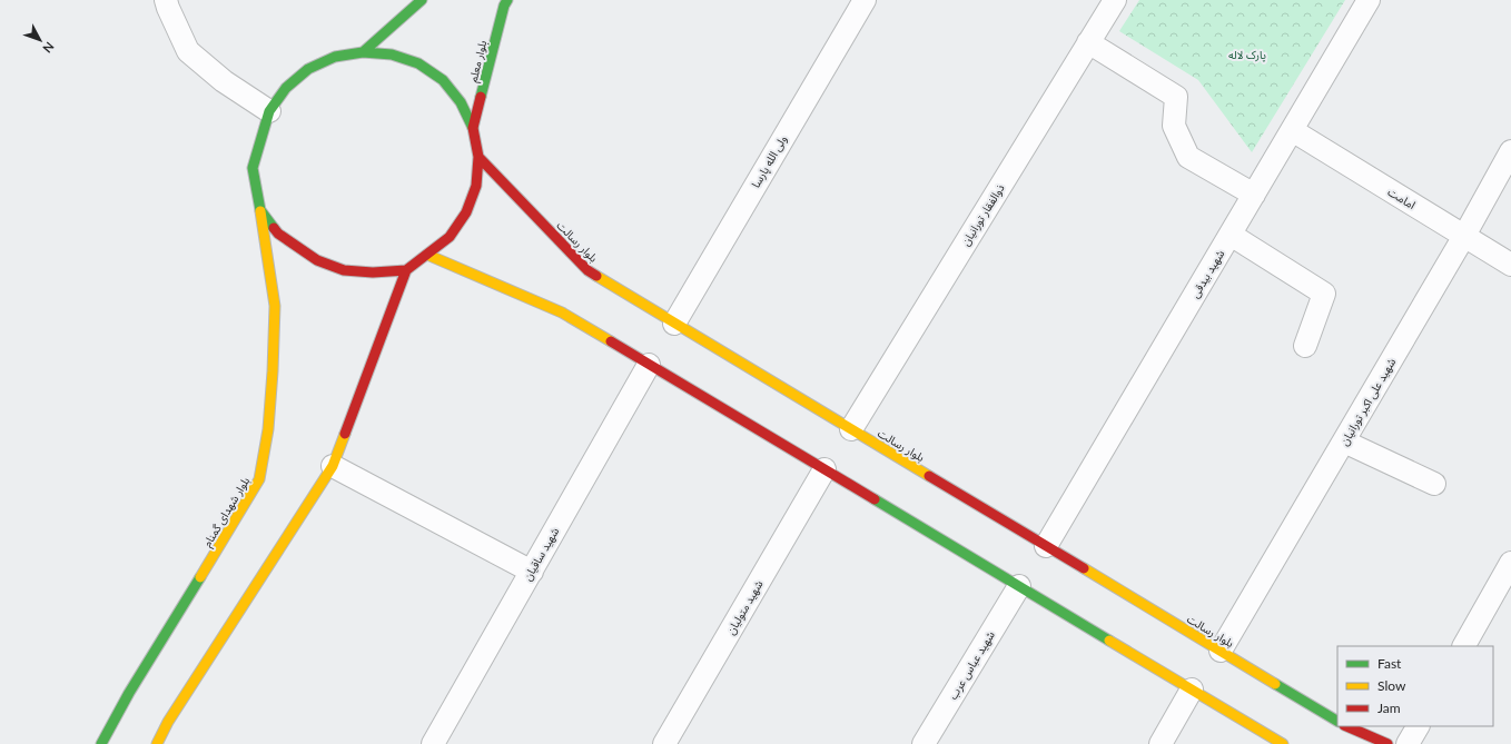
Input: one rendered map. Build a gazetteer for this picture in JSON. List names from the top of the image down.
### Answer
{
  "streets": {
    "main road": ["بلوار معلم", "بلوار رسالت", "بلوار شهدای گمنام"],
    "street": [
      "ولی الله پارسا",
      "امامت",
      "ذوالفقار تورانیان",
      "شهید بیدقی",
      "شهید علی اکبر تورانیان",
      "شهید ساقیان",
      "شهید متولیان",
      "شهید عباس عرب"
    ]
  },
  "crossings": [
    ["ولی الله پارسا", "بلوار رسالت"],
    ["امامت", "شهید بیدقی"],
    ["امامت", "شهید علی اکبر تورانیان"],
    ["ذوالفقار تورانیان", "بلوار رسالت"],
    ["بلوار رسالت", "شهید بیدقی"],
    ["بلوار رسالت", "شهید علی اکبر تورانیان"]
  ],
  "parks": ["پارک لاله"],
  "legend": ["Fast", "Slow", "Jam"],
  "north": "bottom right"
}
